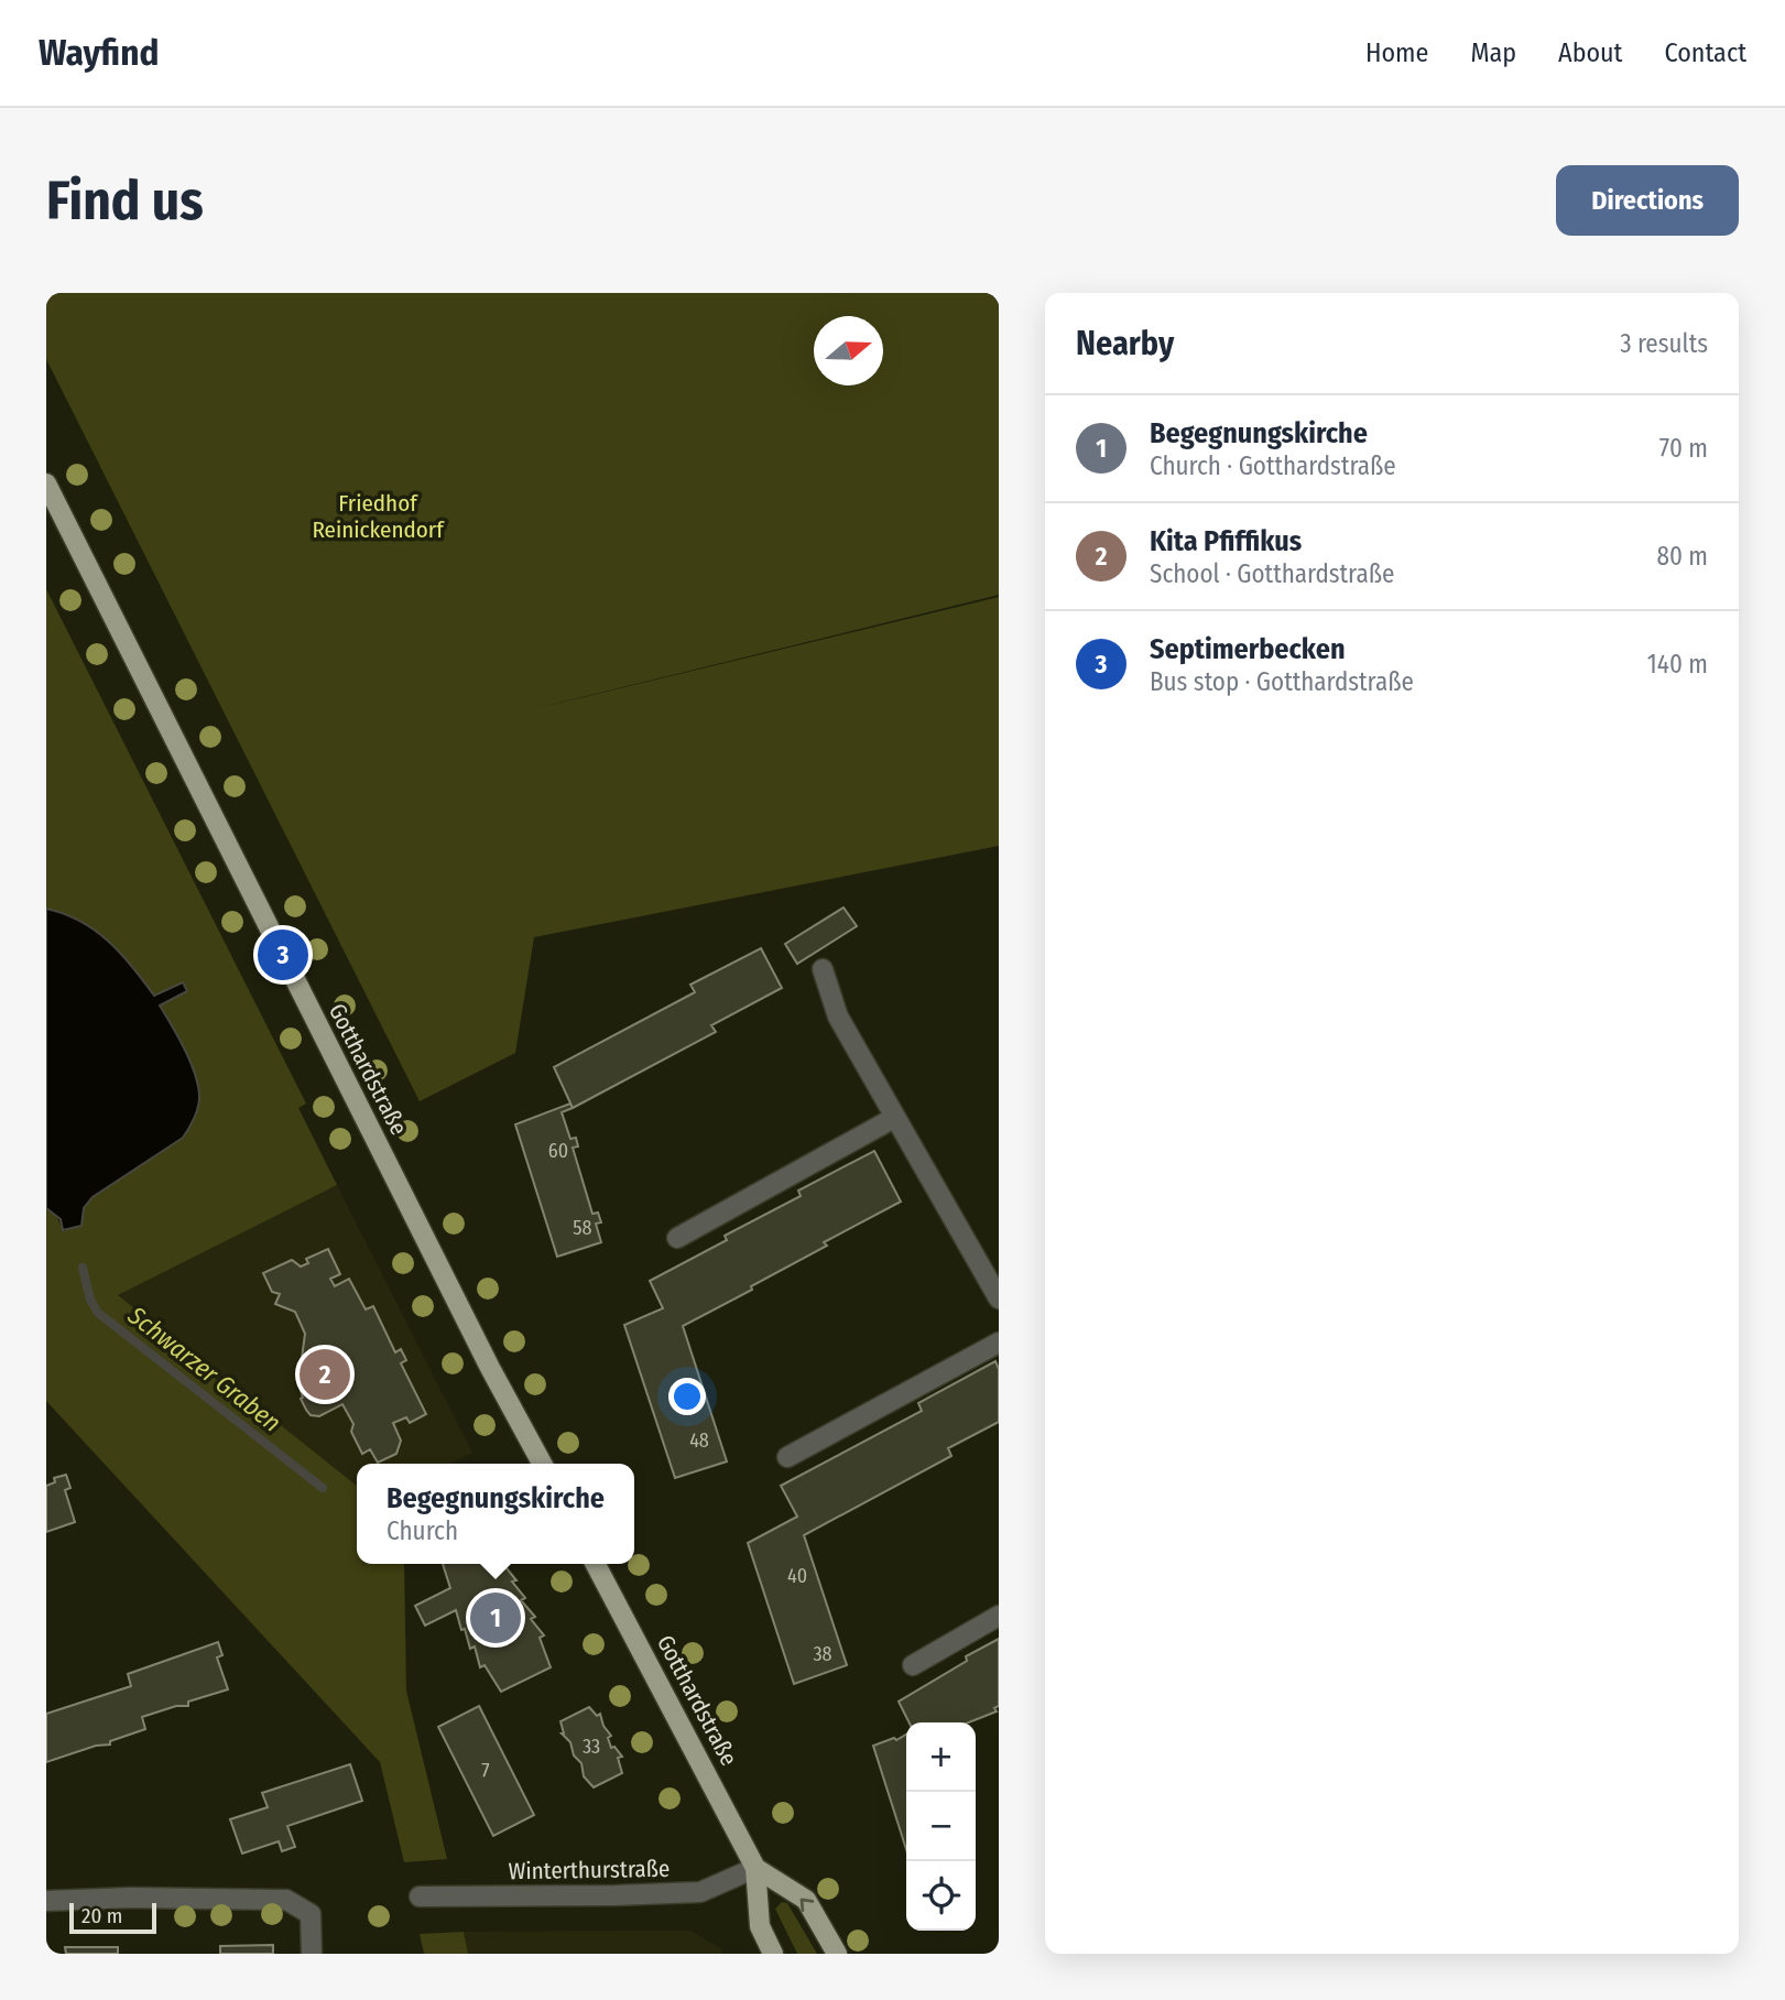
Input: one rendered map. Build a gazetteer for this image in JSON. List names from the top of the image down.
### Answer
{
  "streets": {
    "main road": ["Gotthardstraße"],
    "street": ["Winterthurstraße"]
  },
  "crossings": [
    ["Gotthardstraße", "Winterthurstraße"]
  ],
  "water": ["Schwarzer Graben"],
  "parks": ["Friedhof Reinickendorf"],
  "house_numbers": [
    "60",
    "58",
    "48",
    "40",
    "38",
    "33",
    "7"
  ],
  "scale_bar": "20 m",
  "north": "right",
  "page": {
    "header": "Wayfind",
    "nav": [
      "Home",
      "Map",
      "About",
      "Contact"
    ],
    "buttons": "Directions",
    "title": "Find us",
    "heading": ["Nearby", "3 results"],
    "list": [
      {
        "mark": "1",
        "name": "Begegnungskirche",
        "note": "Church · Gotthardstraße",
        "value": "70 m"
      },
      {
        "mark": "2",
        "name": "Kita Pfiffikus",
        "note": "School · Gotthardstraße",
        "value": "80 m"
      },
      {
        "mark": "3",
        "name": "Septimerbecken",
        "note": "Bus stop · Gotthardstraße",
        "value": "140 m"
      }
    ],
    "pins": ["3", "2", "1"],
    "popup": ["Begegnungskirche", "Church"],
    "map_buttons": ["+", "−"],
    "scale": "20 m"
  }
}
